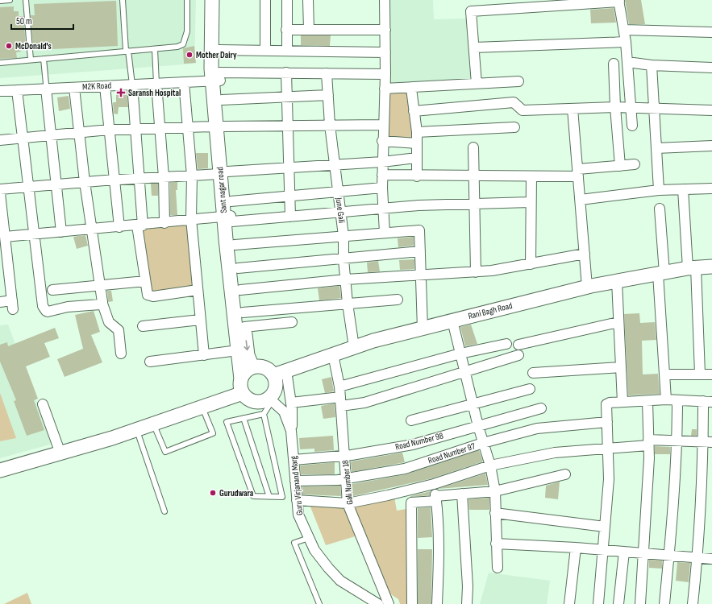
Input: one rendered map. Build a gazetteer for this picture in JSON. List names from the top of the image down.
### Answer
{
  "streets": {
    "street": [
      "M2K Road",
      "Sant nagar road",
      "June Gali",
      "Rani Bagh Road",
      "Road Number 98",
      "Road Number 97",
      "Gali Number 18",
      "Guru Virjanand Marg"
    ]
  },
  "crossings": [
    ["M2K Road", "Sant nagar road"],
    ["M2K Road", "June Gali"],
    ["Sant nagar road", "Rani Bagh Road"],
    ["Sant nagar road", "Guru Virjanand Marg"],
    ["June Gali", "Rani Bagh Road"],
    ["Rani Bagh Road", "Gali Number 18"],
    ["Rani Bagh Road", "Guru Virjanand Marg"],
    ["Road Number 98", "Gali Number 18"],
    ["Road Number 98", "Guru Virjanand Marg"],
    ["Road Number 97", "Gali Number 18"],
    ["Road Number 97", "Guru Virjanand Marg"]
  ],
  "places": {
    "other": ["McDonald's", "Mother Dairy", "Gurudwara"],
    "health": ["Saransh Hospital"]
  },
  "scale_bar": "50 m"
}
